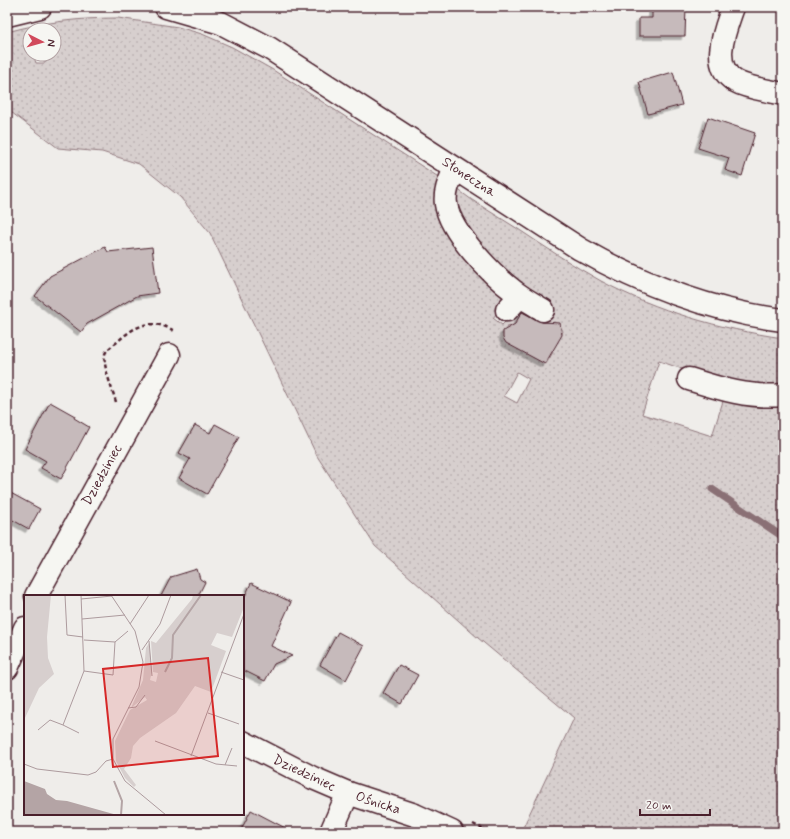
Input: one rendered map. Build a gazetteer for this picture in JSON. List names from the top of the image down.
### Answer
{
  "streets": {
    "street": ["Słoneczna", "Dziedziniec", "Ośnicka"]
  },
  "crossings": [
    ["Dziedziniec", "Ośnicka"]
  ],
  "scale_bar": "20 m",
  "north": "right"
}
